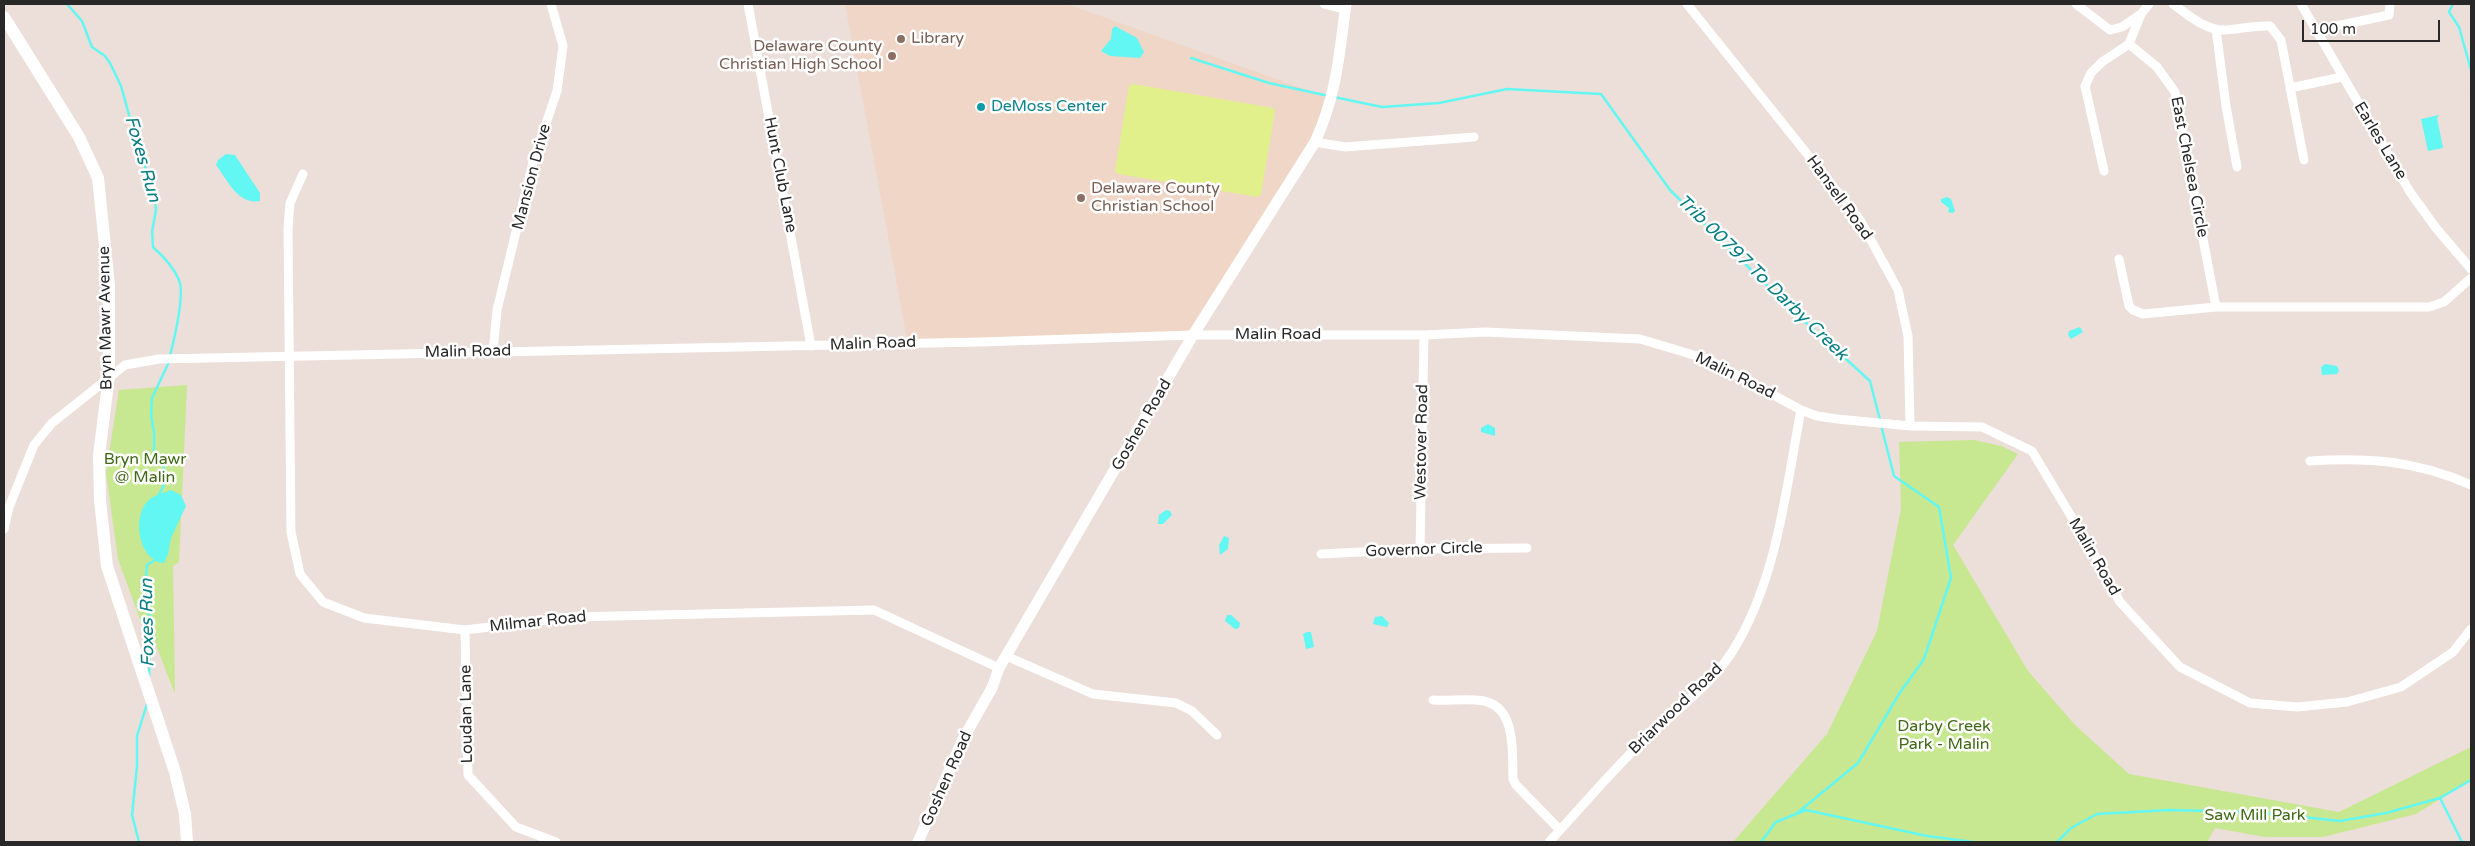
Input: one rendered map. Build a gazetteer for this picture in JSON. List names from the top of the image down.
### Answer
{
  "streets": {
    "main road": ["Bryn Mawr Avenue"],
    "street": [
      "Earles Lane",
      "East Chelsea Circle",
      "Hunt Club Lane",
      "Mansion Drive",
      "Hansell Road",
      "Malin Road",
      "Goshen Road",
      "Westover Road",
      "Governor Circle",
      "Milmar Road",
      "Briarwood Road",
      "Loudan Lane"
    ]
  },
  "crossings": [
    ["Hunt Club Lane", "Malin Road"],
    ["Mansion Drive", "Malin Road"],
    ["Hansell Road", "Malin Road"],
    ["Bryn Mawr Avenue", "Malin Road"],
    ["Malin Road", "Goshen Road"],
    ["Malin Road", "Westover Road"],
    ["Malin Road", "Milmar Road"],
    ["Malin Road", "Briarwood Road"],
    ["Goshen Road", "Milmar Road"],
    ["Westover Road", "Governor Circle"],
    ["Milmar Road", "Loudan Lane"]
  ],
  "water": ["Foxes Run", "Trib 00797 To Darby Creek"],
  "parks": ["Bryn Mawr @ Malin", "Darby Creek Park - Malin", "Saw Mill Park"],
  "places": [
    "Library",
    "Delaware County Christian High School",
    "DeMoss Center",
    "Delaware County Christian School"
  ],
  "scale_bar": "100 m"
}
